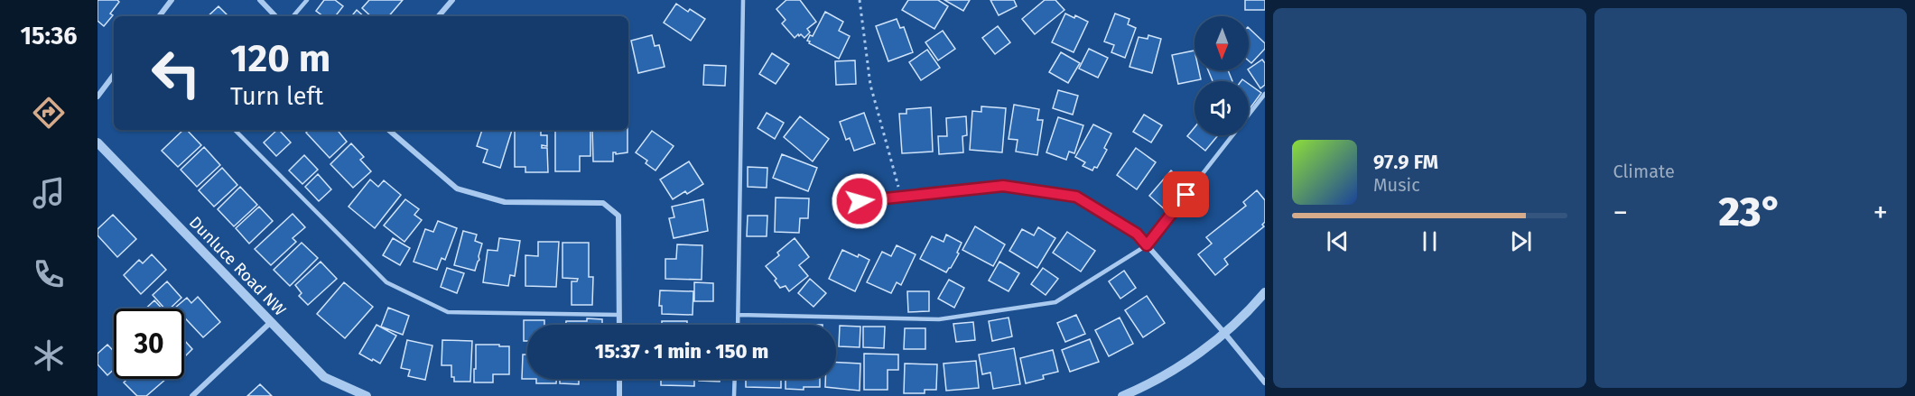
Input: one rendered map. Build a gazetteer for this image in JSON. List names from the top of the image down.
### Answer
{
  "streets": {
    "street": ["Dunluce Road NW"]
  },
  "north": "bottom",
  "page": {
    "tabs": "15:36",
    "tile": "Climate",
    "turn": ["120 m", "Turn left"],
    "song": ["97.9 FM", "Music"],
    "heat": ["−", "23°", "+"],
    "limit": "30",
    "trip": "15:37 · 1 min · 150 m"
  }
}
